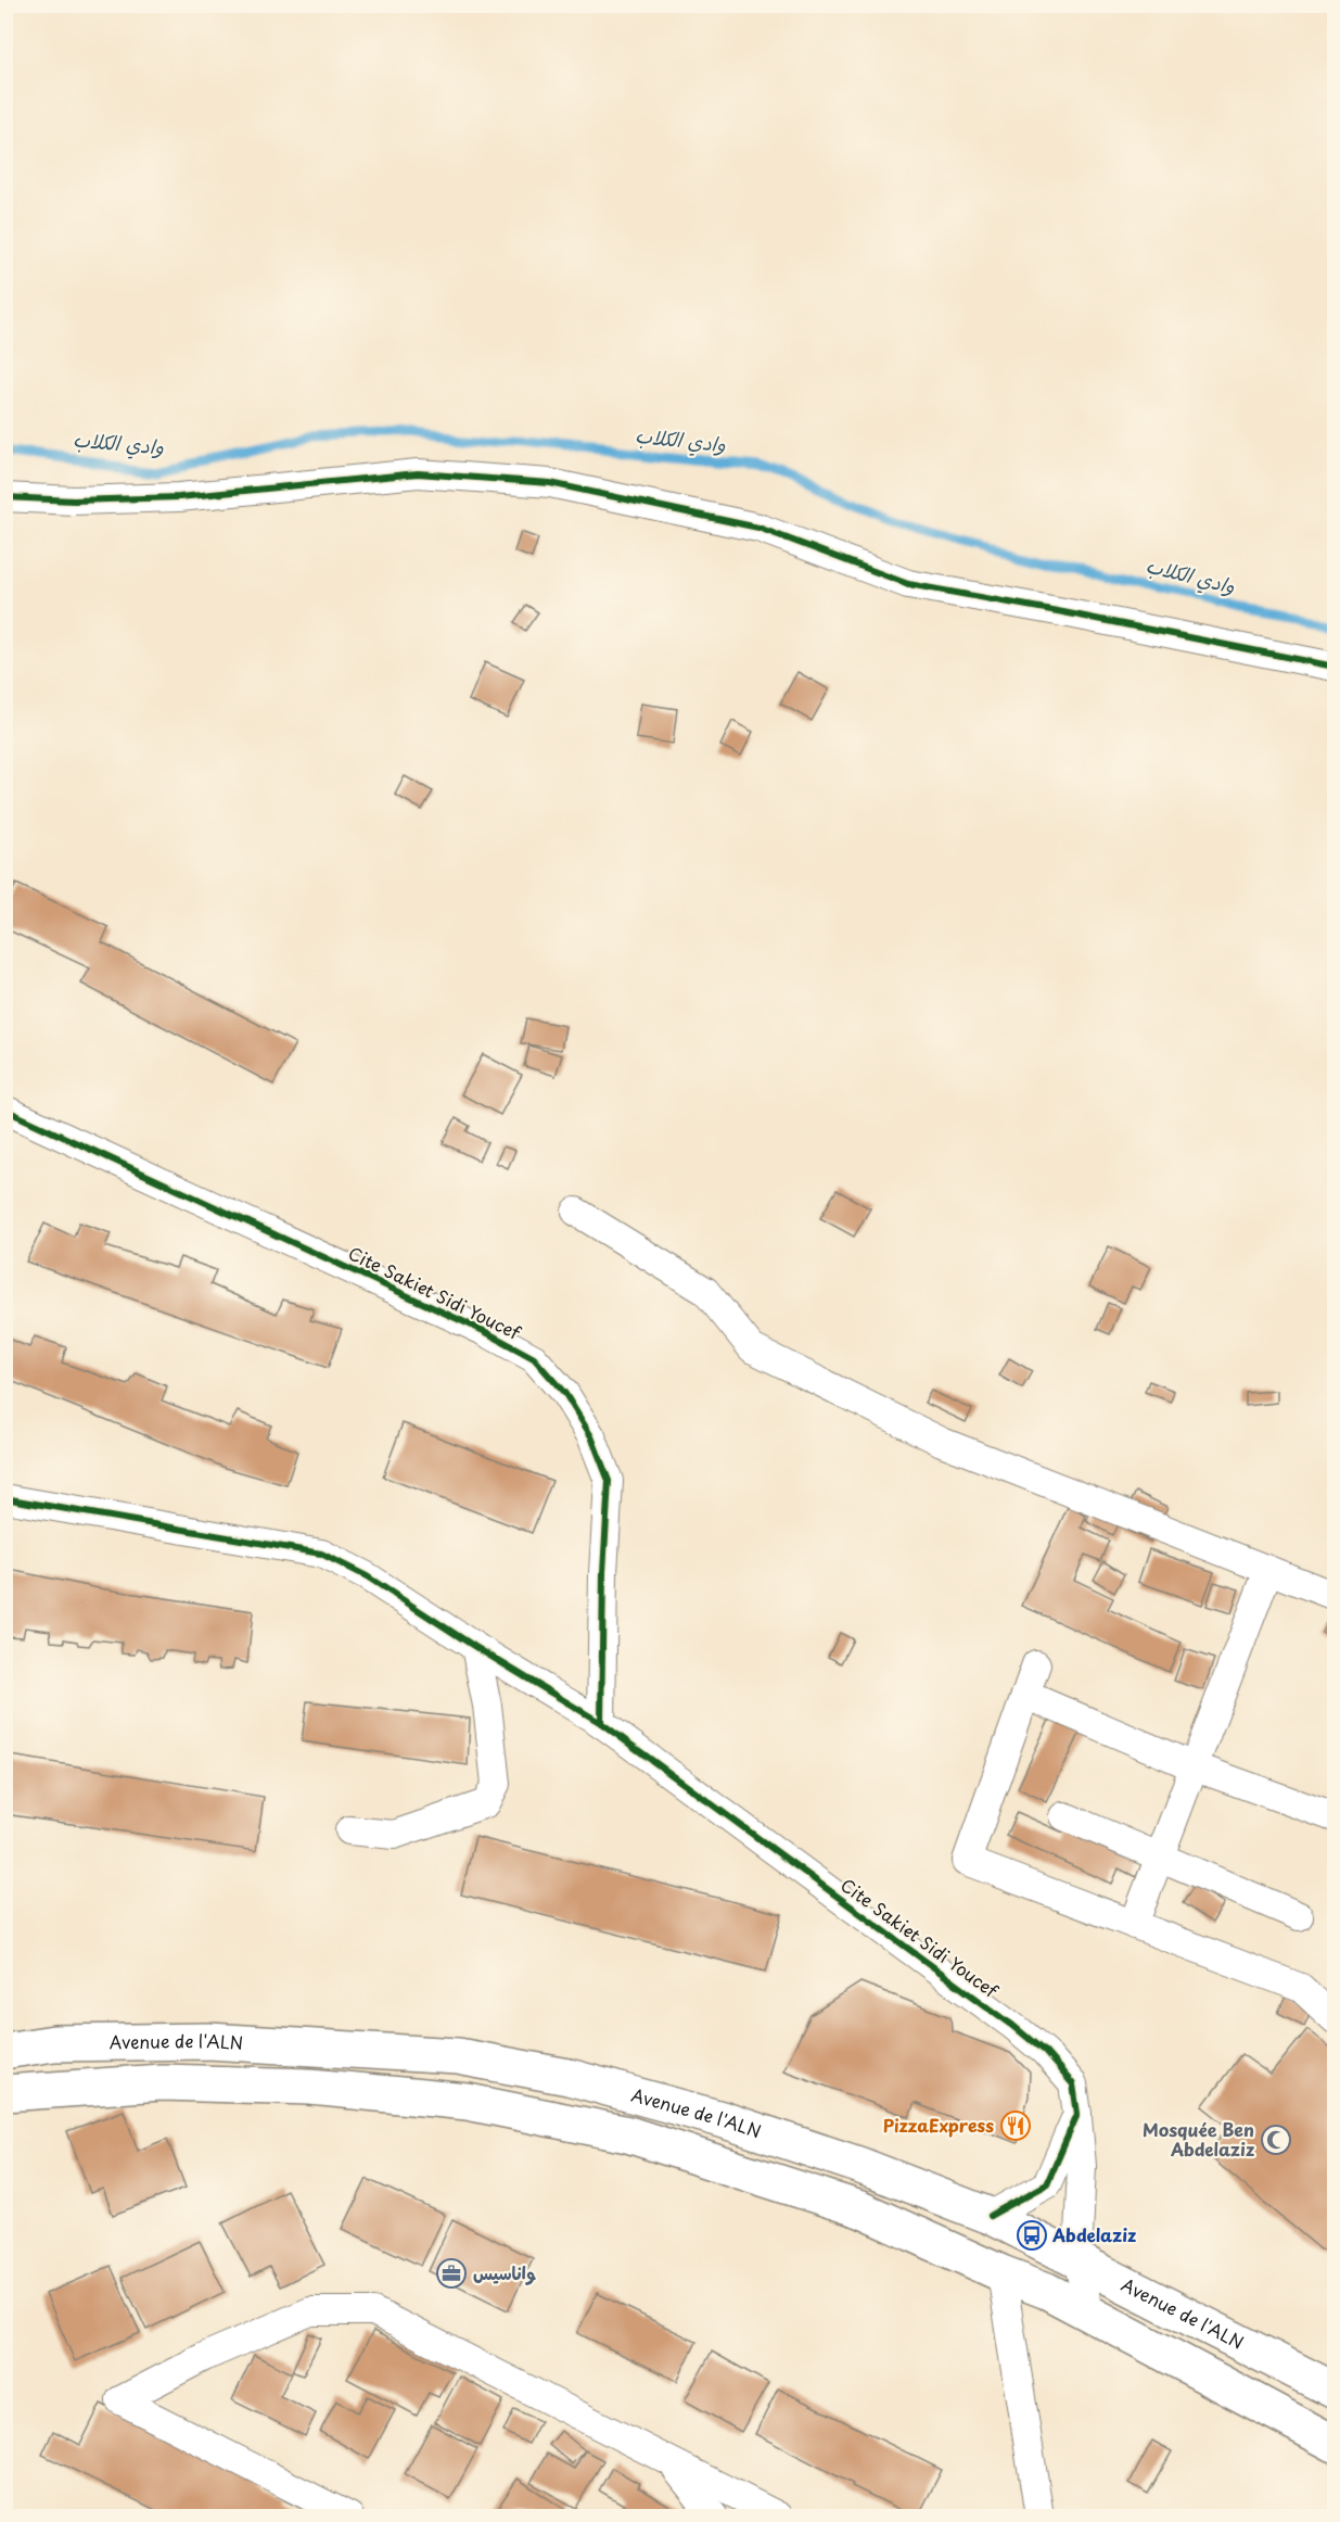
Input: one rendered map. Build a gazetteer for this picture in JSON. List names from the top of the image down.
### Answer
{
  "streets": {
    "main road": ["Avenue de l'ALN"],
    "street": ["Cite Sakiet Sidi Youcef"]
  },
  "crossings": [
    ["Cite Sakiet Sidi Youcef", "Avenue de l'ALN"]
  ],
  "water": ["وادي الكلاب"],
  "places": {
    "restaurant": ["PizzaExpress"],
    "mosque": ["Mosquée Ben Abdelaziz"],
    "bus stop": ["Abdelaziz"],
    "office": ["واناسيس"]
  }
}
